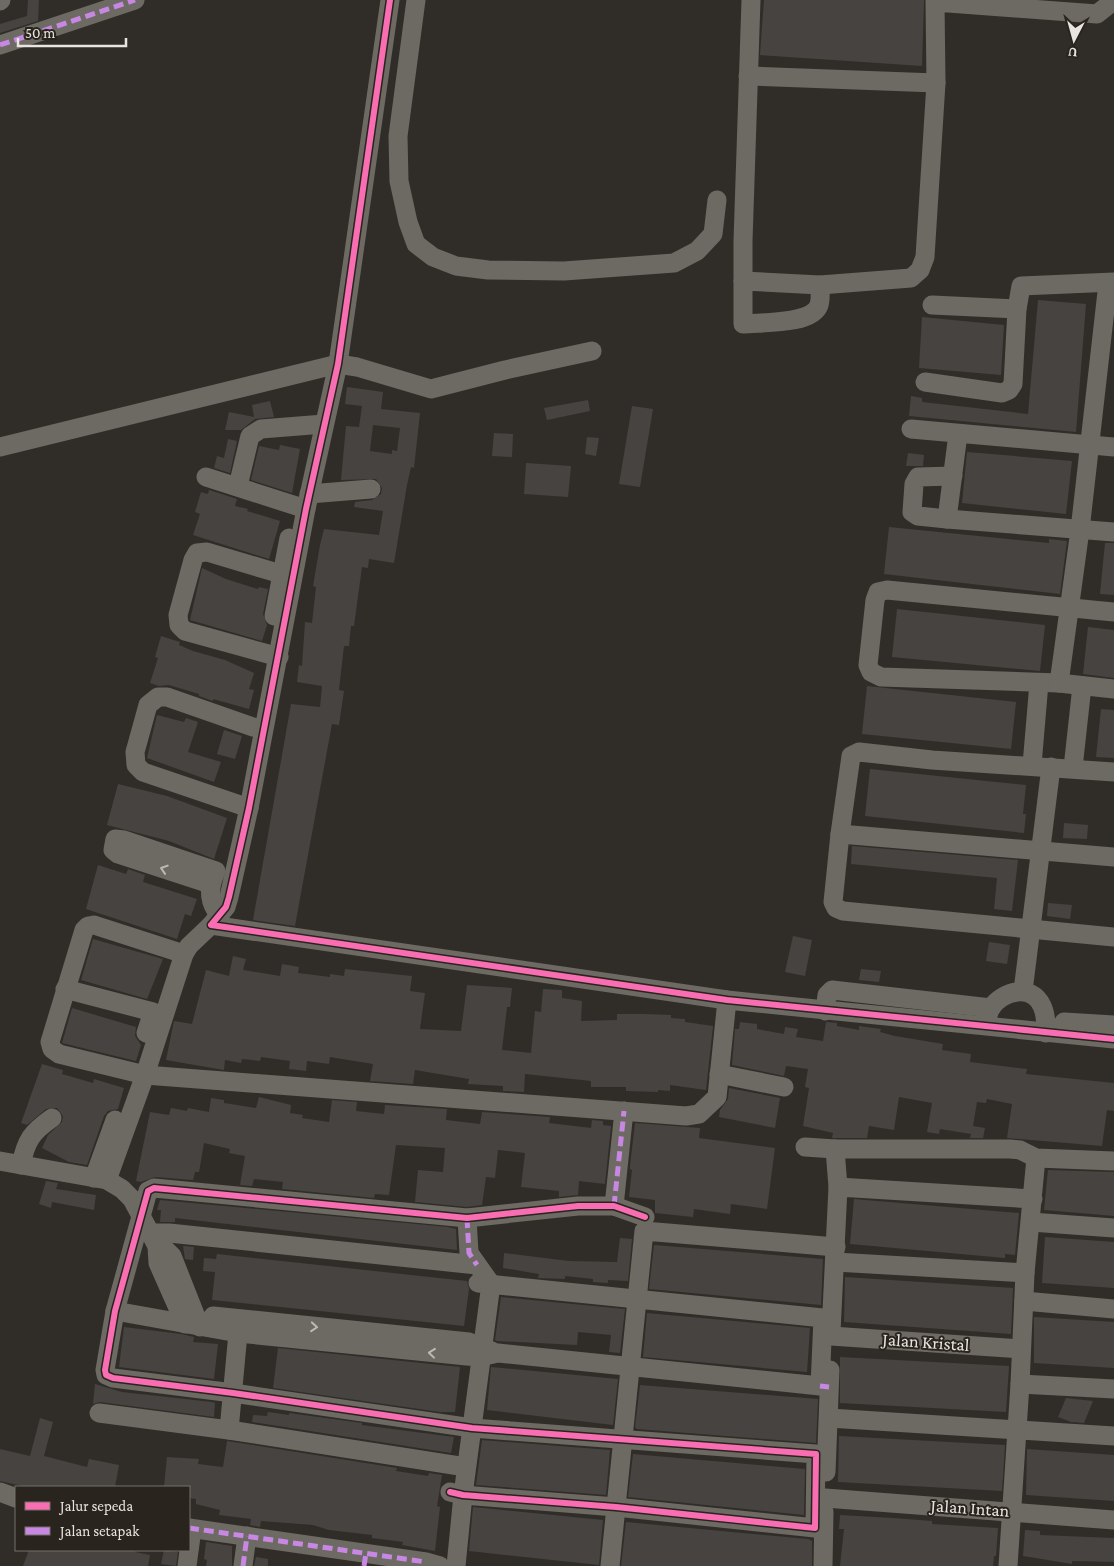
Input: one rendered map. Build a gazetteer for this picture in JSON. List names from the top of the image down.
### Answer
{
  "streets": {
    "street": ["Jalan Kristal", "Jalan Intan"]
  },
  "legend": ["Jalur sepeda", "Jalan setapak"],
  "scale_bar": "50 m",
  "north": "bottom"
}
